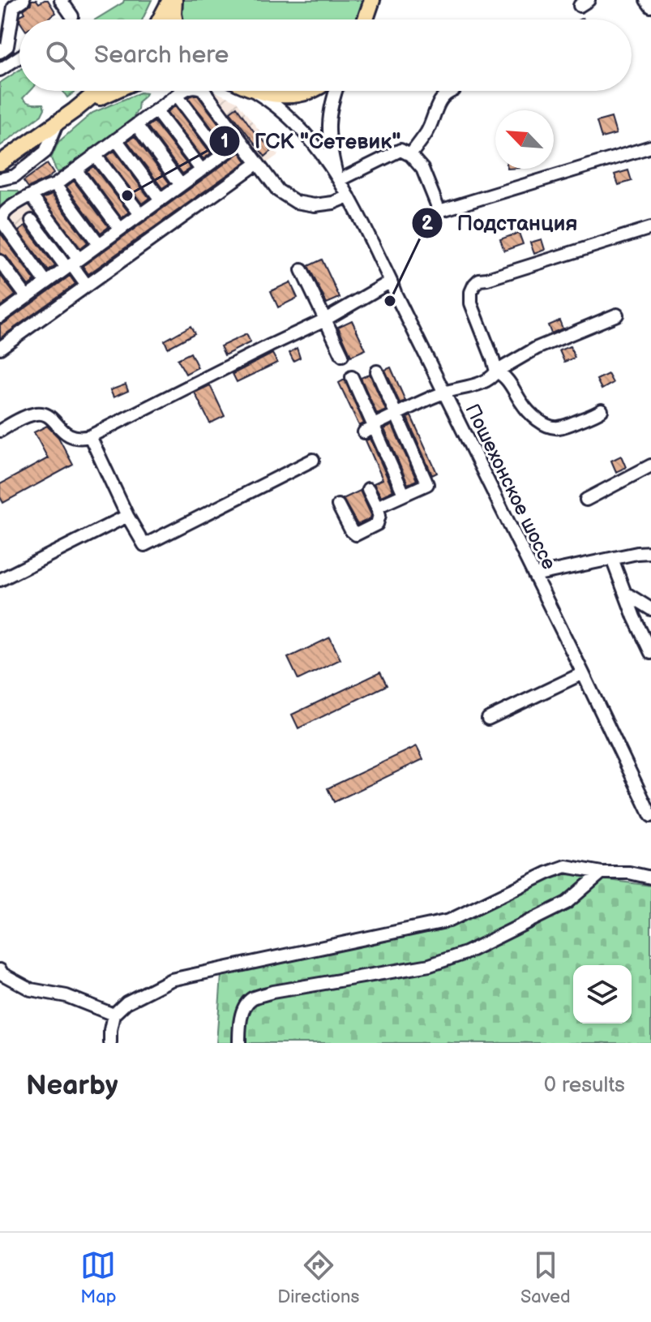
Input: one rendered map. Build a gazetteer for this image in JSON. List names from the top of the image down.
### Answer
{
  "streets": {
    "street": ["Пошехонское шоссе"]
  },
  "places": ["ГСК \"Сетевик\"", "Подстанция"],
  "north": "top left",
  "page": {
    "search": "Search here",
    "heading": ["Nearby", "0 results"],
    "nav": ["Map", "Directions", "Saved"]
  }
}
